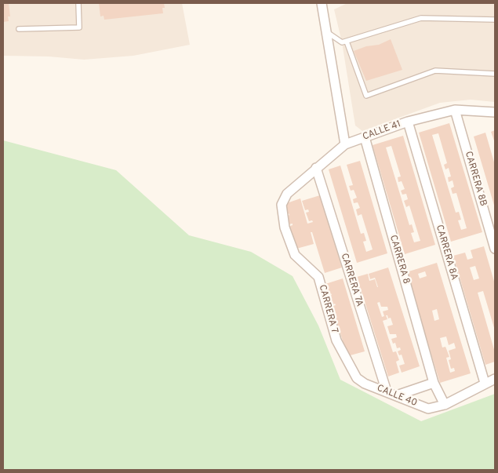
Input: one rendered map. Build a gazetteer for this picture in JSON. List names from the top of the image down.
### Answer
{
  "streets": {
    "street": [
      "CALLE 41",
      "CARRERA 8B",
      "CARRERA 8A",
      "CARRERA 8",
      "CARRERA 7A",
      "CARRERA 7",
      "CALLE 40"
    ]
  },
  "crossings": [
    ["CALLE 41", "CARRERA 8B"],
    ["CALLE 41", "CARRERA 8A"],
    ["CALLE 41", "CARRERA 8"],
    ["CALLE 41", "CARRERA 7A"],
    ["CALLE 41", "CARRERA 7"],
    ["CARRERA 8A", "CALLE 40"],
    ["CARRERA 8", "CALLE 40"],
    ["CARRERA 7A", "CALLE 40"],
    ["CARRERA 7", "CALLE 40"]
  ]
}
